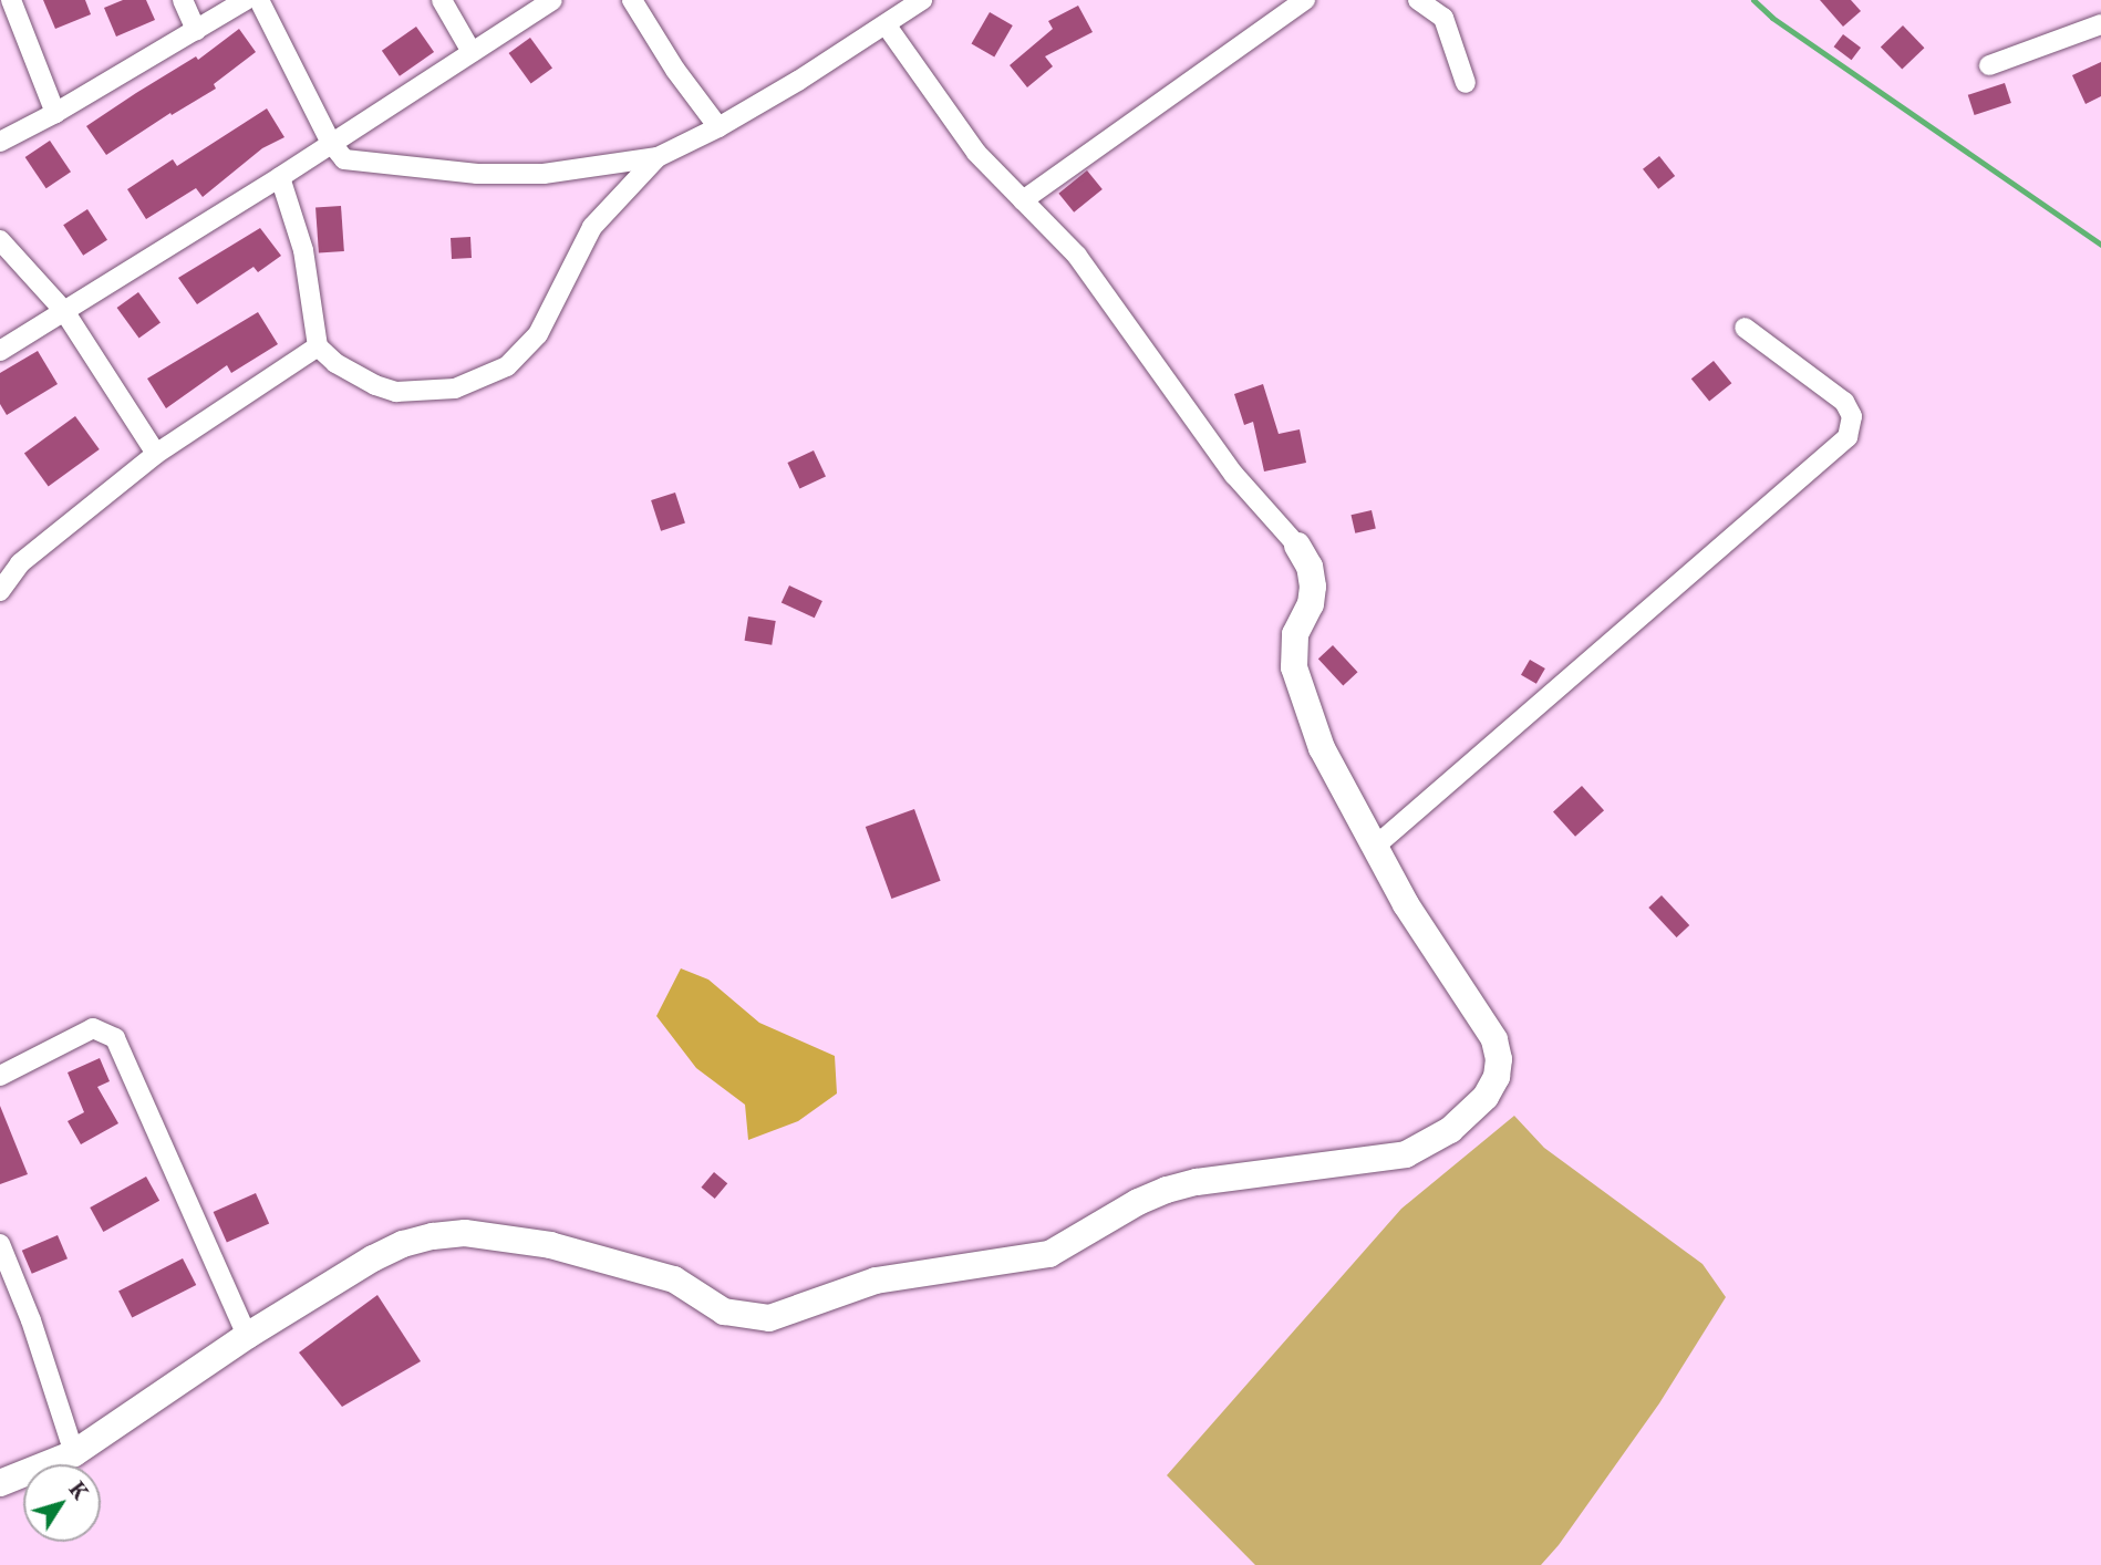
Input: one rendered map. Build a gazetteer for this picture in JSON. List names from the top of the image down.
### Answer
{
  "north": "top right"
}
